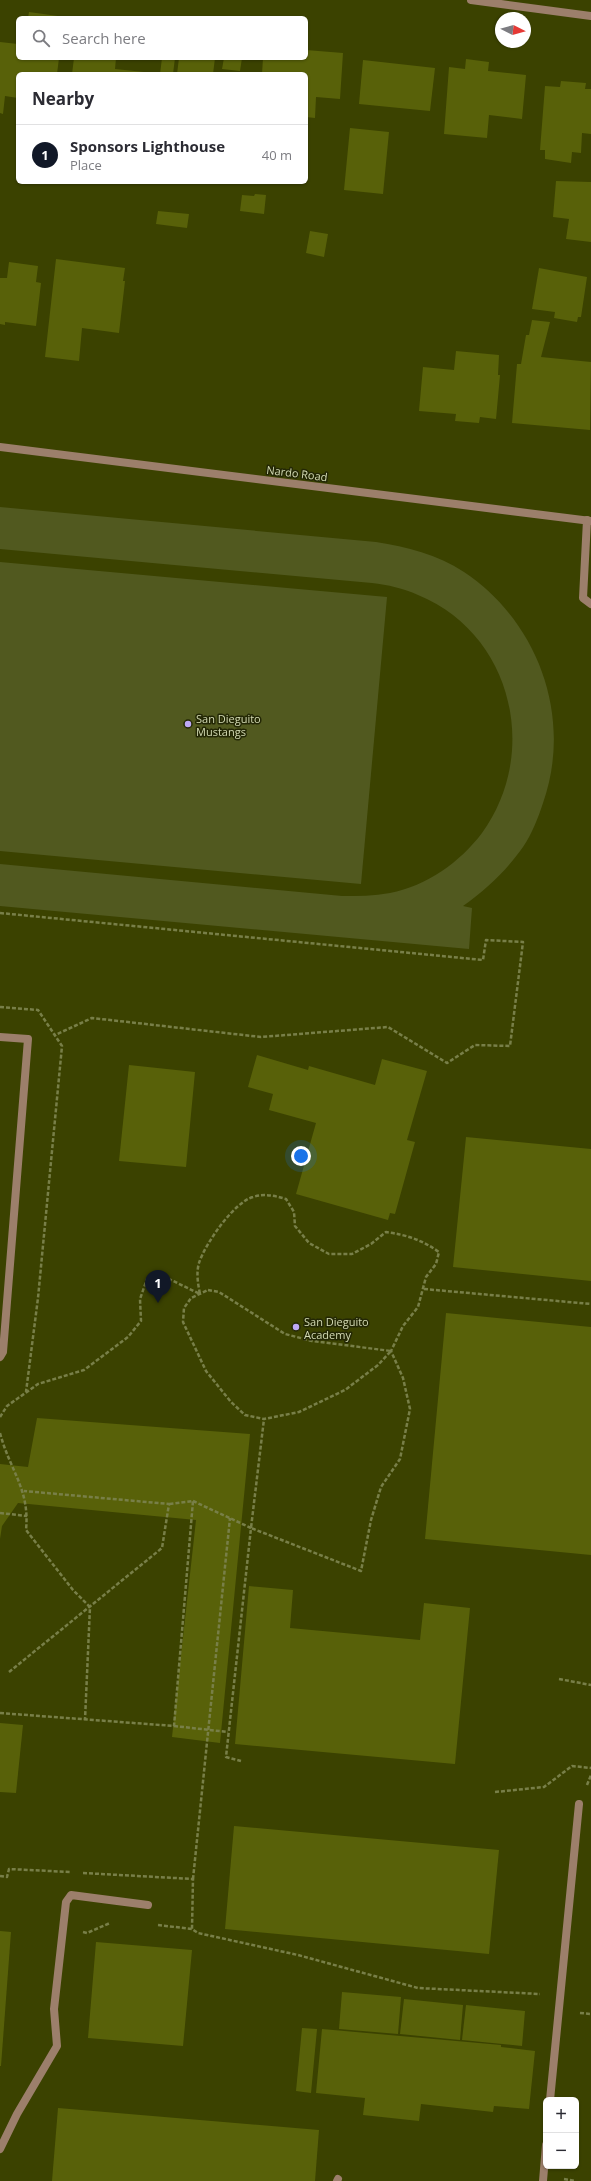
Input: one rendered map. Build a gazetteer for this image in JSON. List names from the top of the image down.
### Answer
{
  "streets": {
    "street": ["Nardo Road"]
  },
  "places": ["San Dieguito Mustangs", "San Dieguito Academy"],
  "north": "right",
  "page": {
    "search": "Search here",
    "heading": "Nearby",
    "list": [
      {
        "mark": "1",
        "name": "Sponsors Lighthouse",
        "note": "Place",
        "value": "40 m"
      }
    ],
    "pins": "1",
    "map_buttons": ["+", "−"]
  }
}
